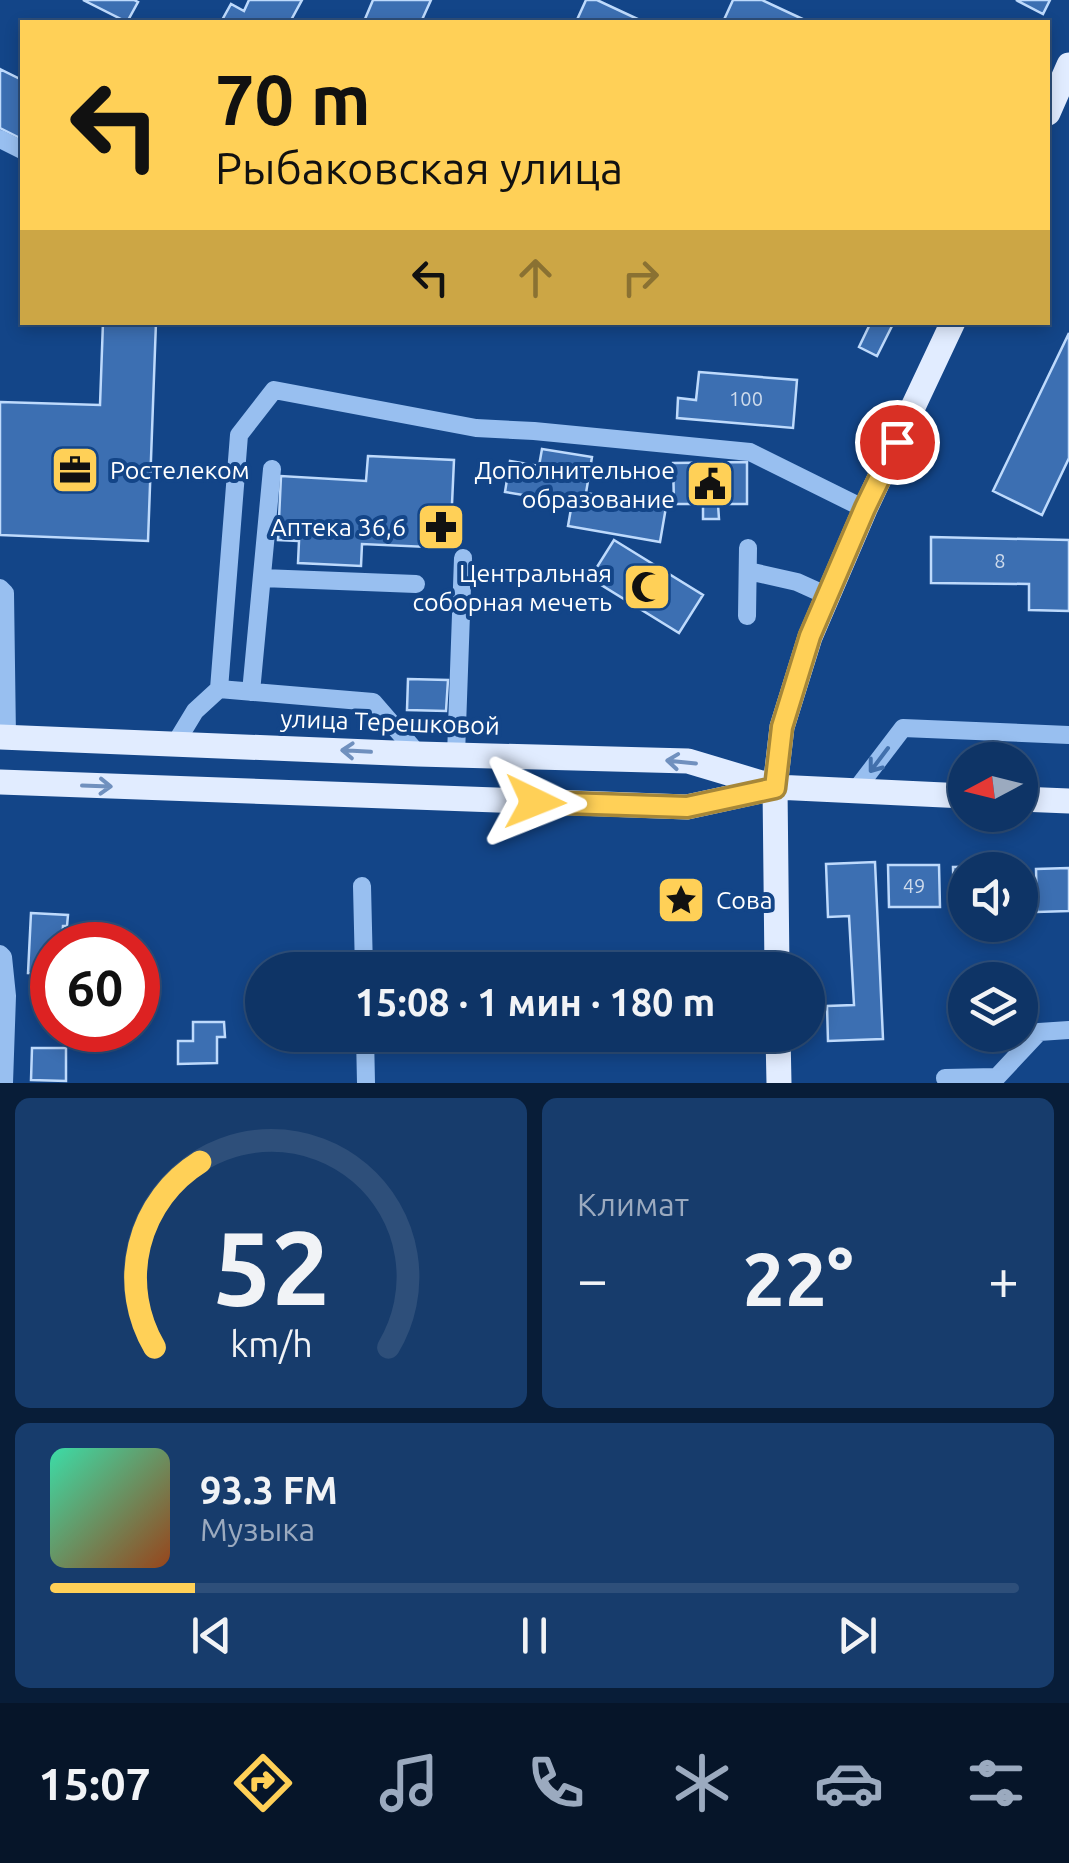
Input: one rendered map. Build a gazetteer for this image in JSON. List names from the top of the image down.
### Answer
{
  "streets": {
    "main road": ["улица Терешковой"]
  },
  "places": {
    "office": ["Ростелеком"],
    "public building": ["Дополнительное образование"],
    "pharmacy": ["Аптека 36,6"],
    "mosque": ["Центральная соборная мечеть"],
    "place": ["Сова"]
  },
  "house_numbers": ["100", "8", "49"],
  "north": "left",
  "page": {
    "turn": ["70 m", "Рыбаковская улица"],
    "limit": "60",
    "trip": "15:08 · 1 мин · 180 m",
    "tile": "Климат",
    "heat": ["−", "22°", "+"],
    "song": ["93.3 FM", "Музыка"],
    "tabs": "15:07",
    "gauge": ["52", "km/h"]
  }
}
